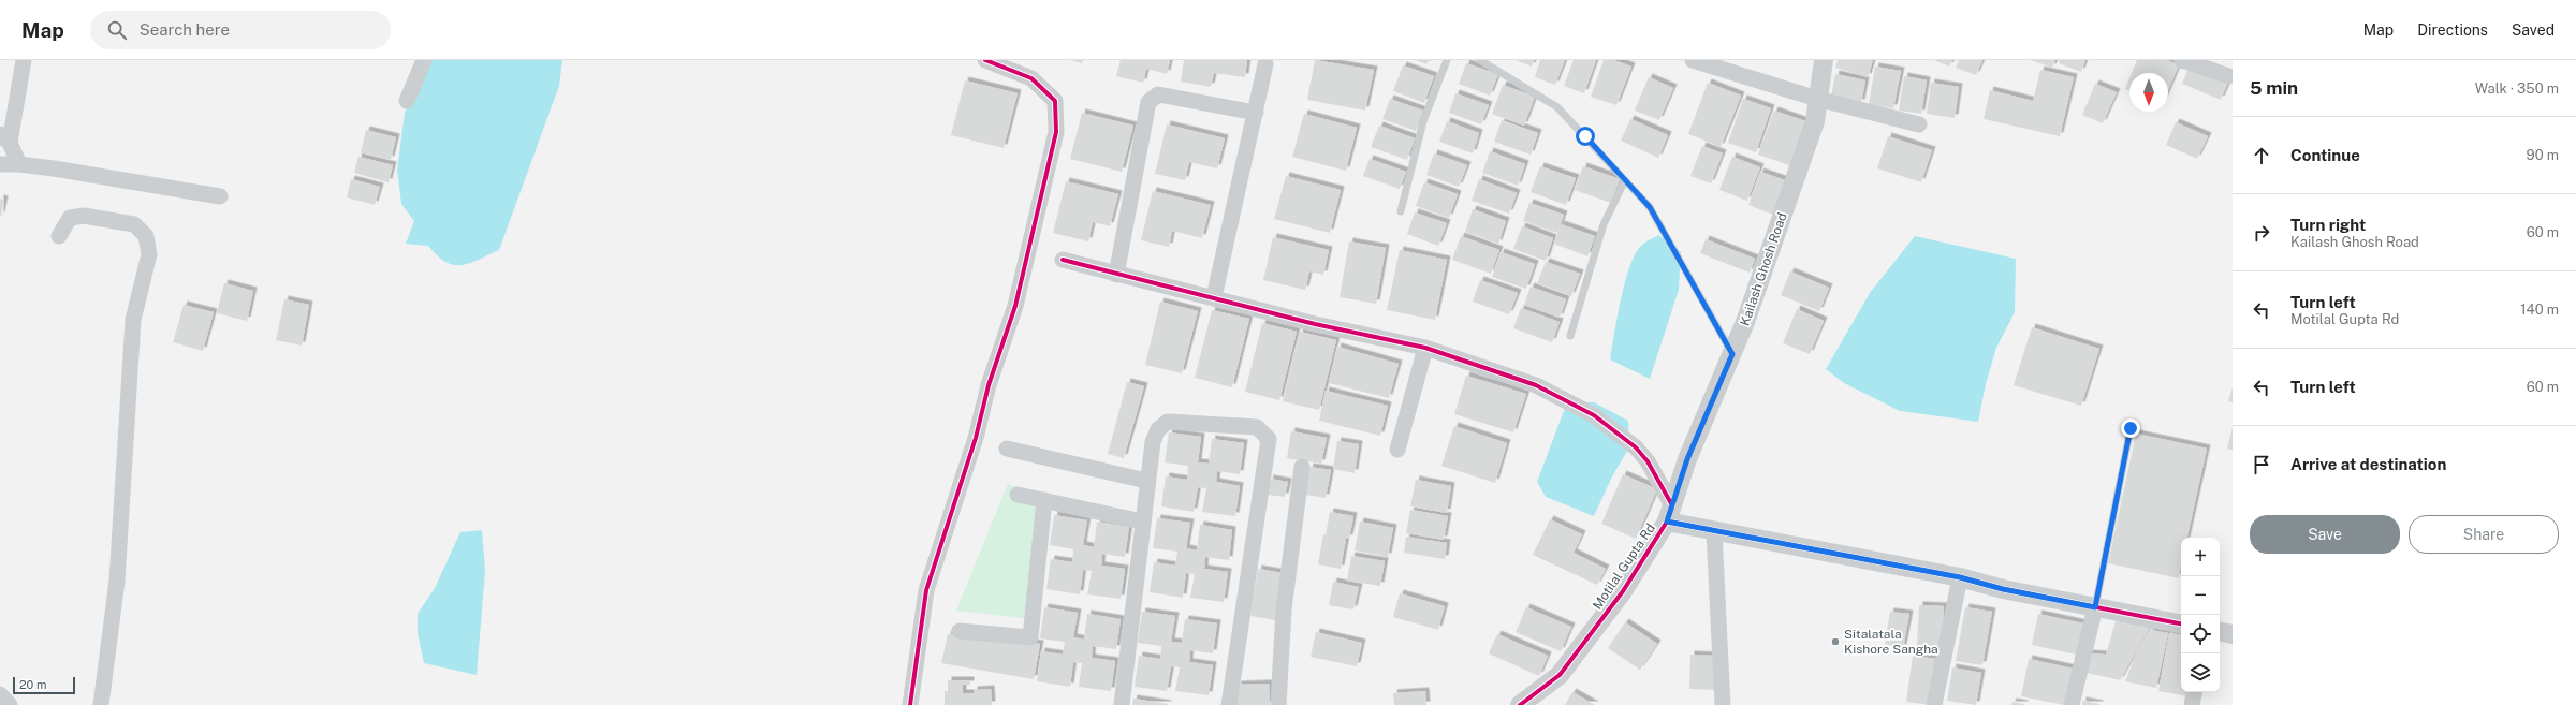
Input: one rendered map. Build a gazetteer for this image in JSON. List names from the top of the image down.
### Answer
{
  "streets": {
    "street": ["Kailash Ghosh Road", "Motilal Gupta Rd"]
  },
  "crossings": [
    ["Kailash Ghosh Road", "Motilal Gupta Rd"]
  ],
  "places": ["Sitalatala Kishore Sangha"],
  "scale_bar": "20 m",
  "north": "bottom",
  "page": {
    "header": "Map",
    "search": "Search here",
    "nav": ["Map", "Directions", "Saved"],
    "heading": ["5 min", "Walk · 350 m"],
    "list": [
      ["Continue", "90 m"],
      ["Turn right", "Kailash Ghosh Road", "60 m"],
      ["Turn left", "Motilal Gupta Rd", "140 m"],
      ["Turn left", "60 m"],
      "Arrive at destination"
    ],
    "buttons": ["Save", "Share"],
    "map_buttons": ["+", "−"],
    "scale": "20 m"
  }
}
